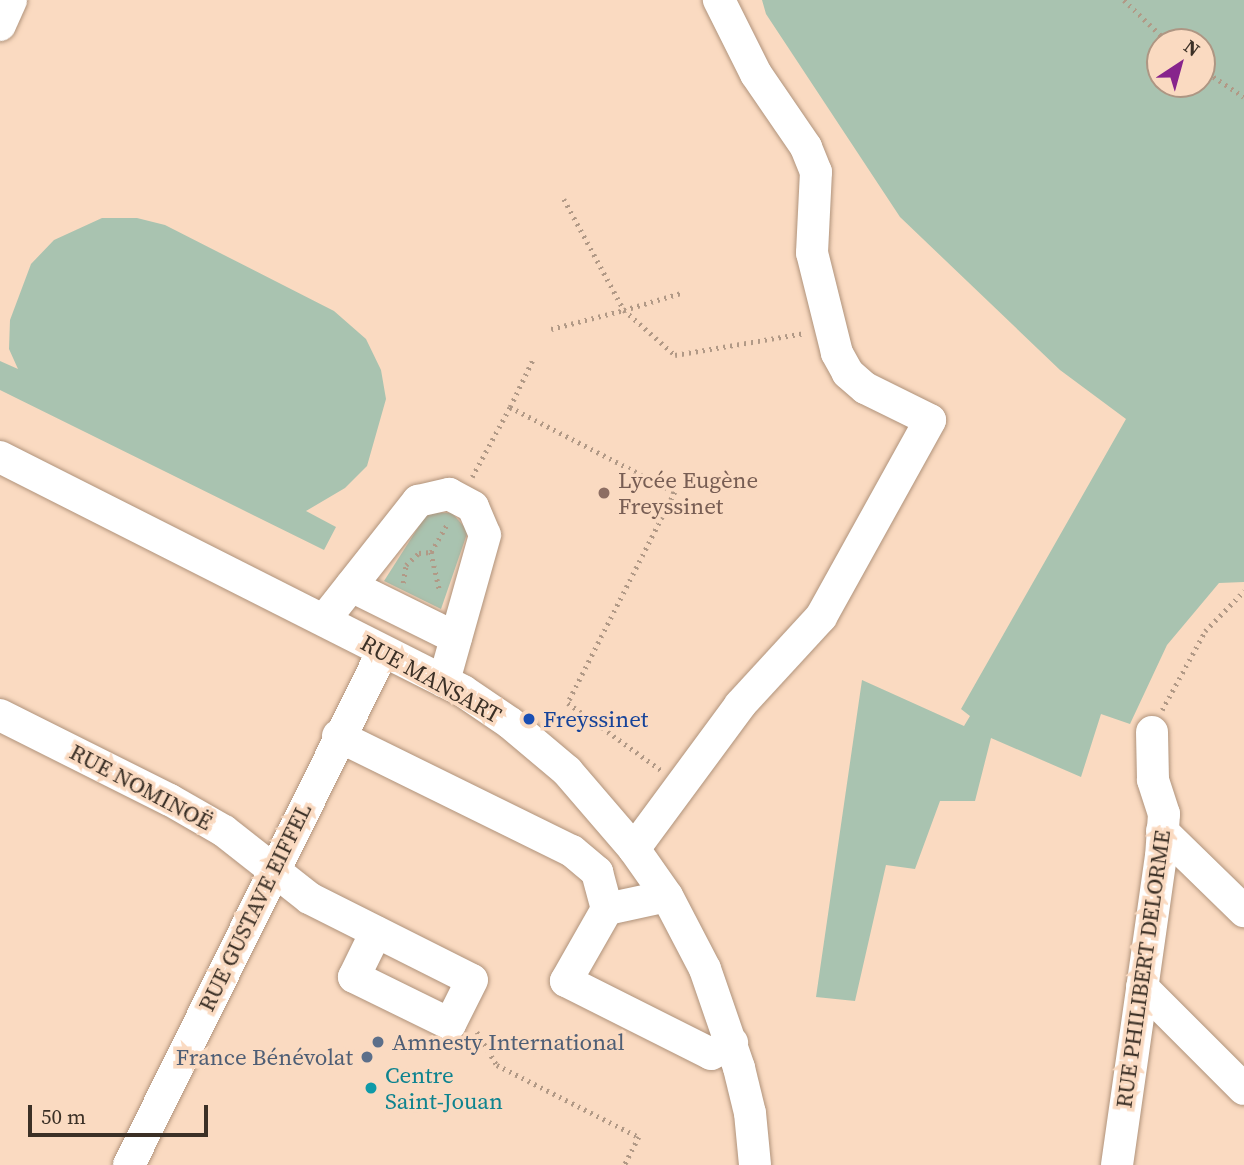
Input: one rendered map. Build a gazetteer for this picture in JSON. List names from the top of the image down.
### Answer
{
  "streets": {
    "street": [
      "RUE MANSART",
      "RUE NOMINOË",
      "RUE GUSTAVE EIFFEL",
      "RUE PHILIBERT DELORME"
    ]
  },
  "crossings": [
    ["RUE MANSART", "RUE GUSTAVE EIFFEL"],
    ["RUE NOMINOË", "RUE GUSTAVE EIFFEL"]
  ],
  "places": [
    "Lycée Eugène Freyssinet",
    "Freyssinet",
    "Amnesty International",
    "France Bénévolat",
    "Centre Saint-Jouan"
  ],
  "scale_bar": "50 m",
  "north": "top right"
}
